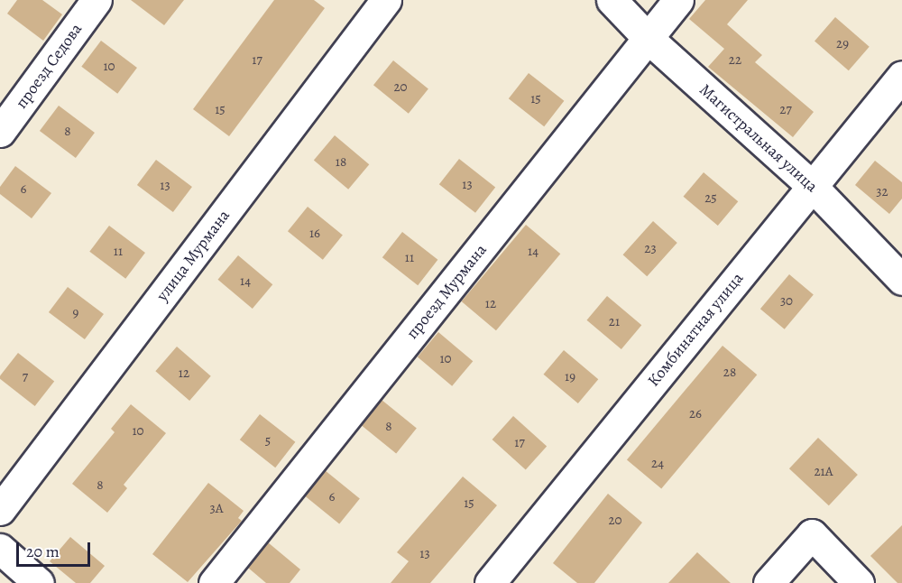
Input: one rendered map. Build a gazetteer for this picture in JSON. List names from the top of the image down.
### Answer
{
  "streets": {
    "street": [
      "проезд Седова",
      "Магистральная улица",
      "улица Мурмана",
      "проезд Мурмана",
      "Комбинатная улица"
    ]
  },
  "crossings": [
    ["Магистральная улица", "проезд Мурмана"],
    ["Магистральная улица", "Комбинатная улица"]
  ],
  "house_numbers": [
    "29",
    "17",
    "22",
    "10",
    "20",
    "15",
    "15",
    "27",
    "8",
    "18",
    "13",
    "13",
    "6",
    "32",
    "25",
    "16",
    "23",
    "11",
    "14",
    "11",
    "14",
    "30",
    "12",
    "9",
    "21",
    "10",
    "28",
    "12",
    "7",
    "19",
    "26",
    "8",
    "10",
    "5",
    "17",
    "24",
    "21А",
    "8",
    "6",
    "15",
    "3А",
    "20",
    "13"
  ],
  "scale_bar": "20 m"
}
